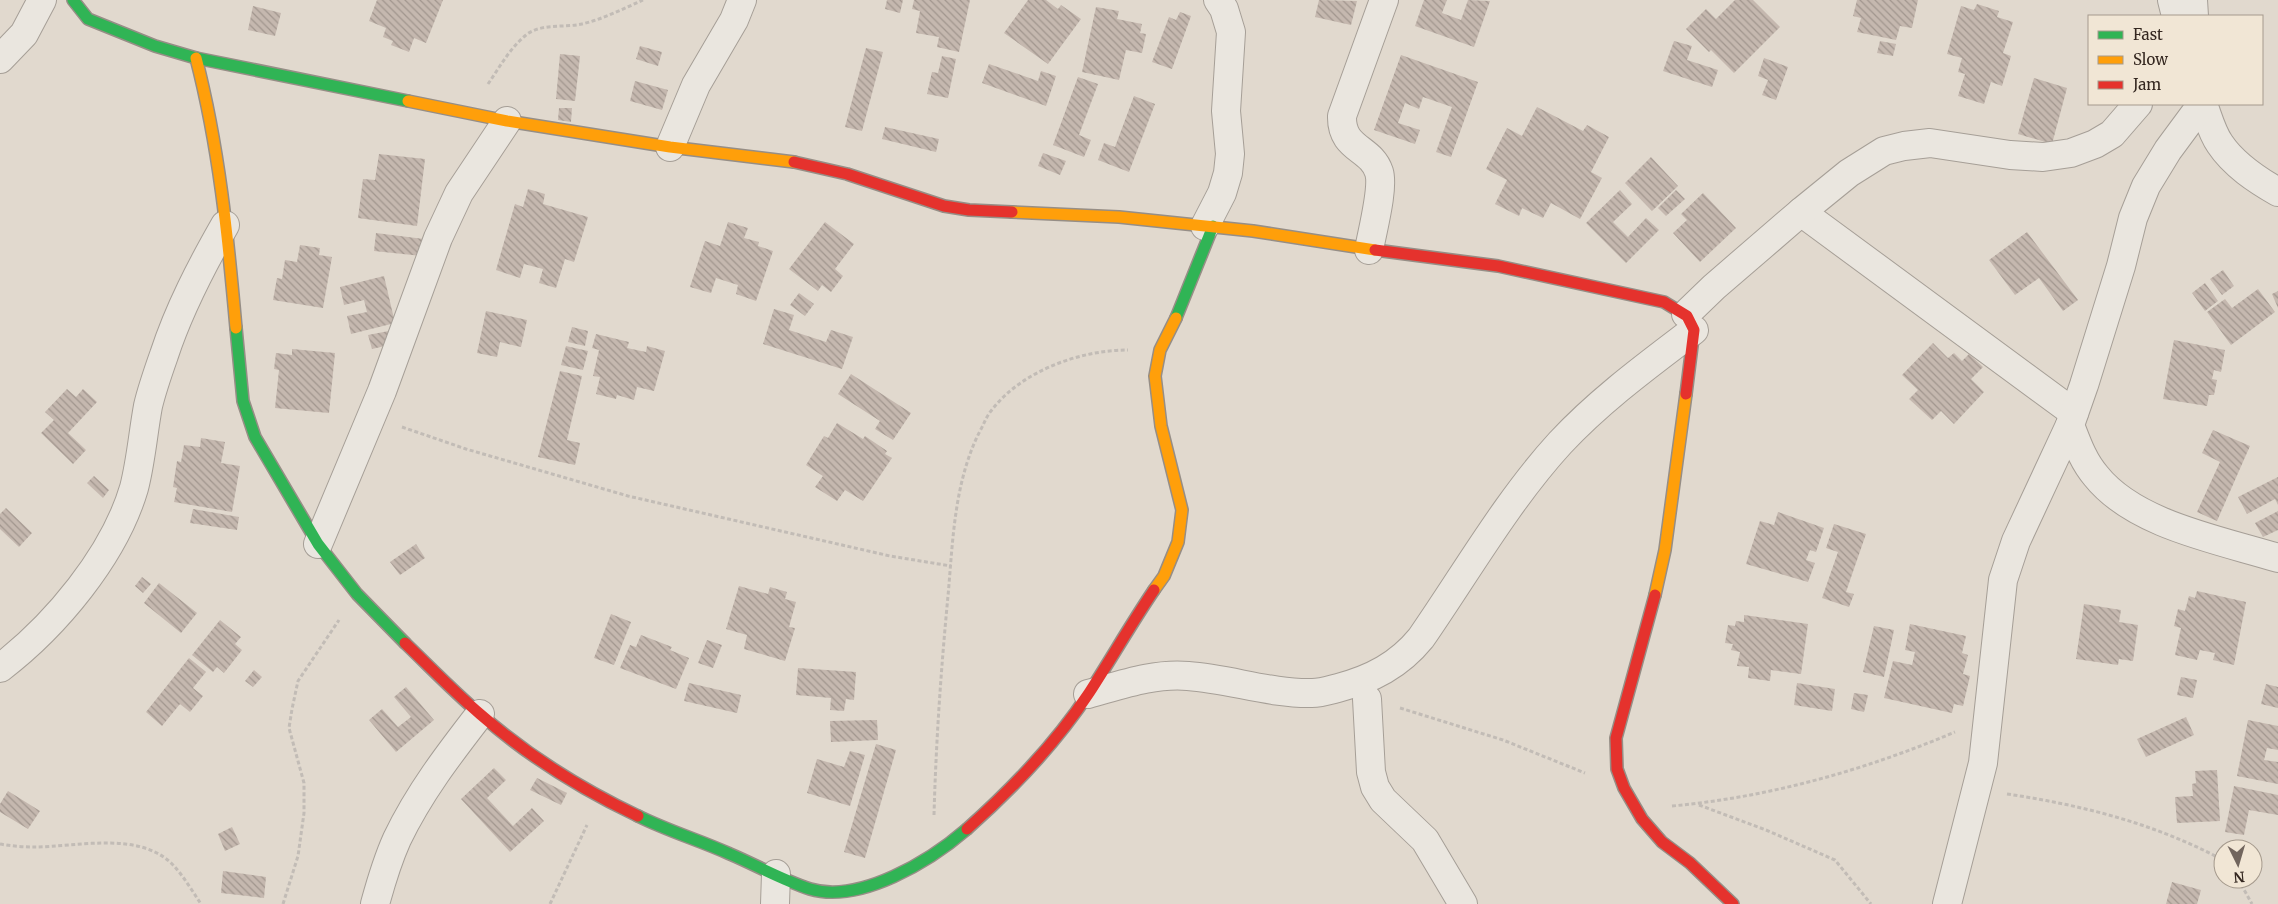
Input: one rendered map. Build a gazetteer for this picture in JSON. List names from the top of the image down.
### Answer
{
  "legend": ["Fast", "Slow", "Jam"],
  "north": "bottom"
}
